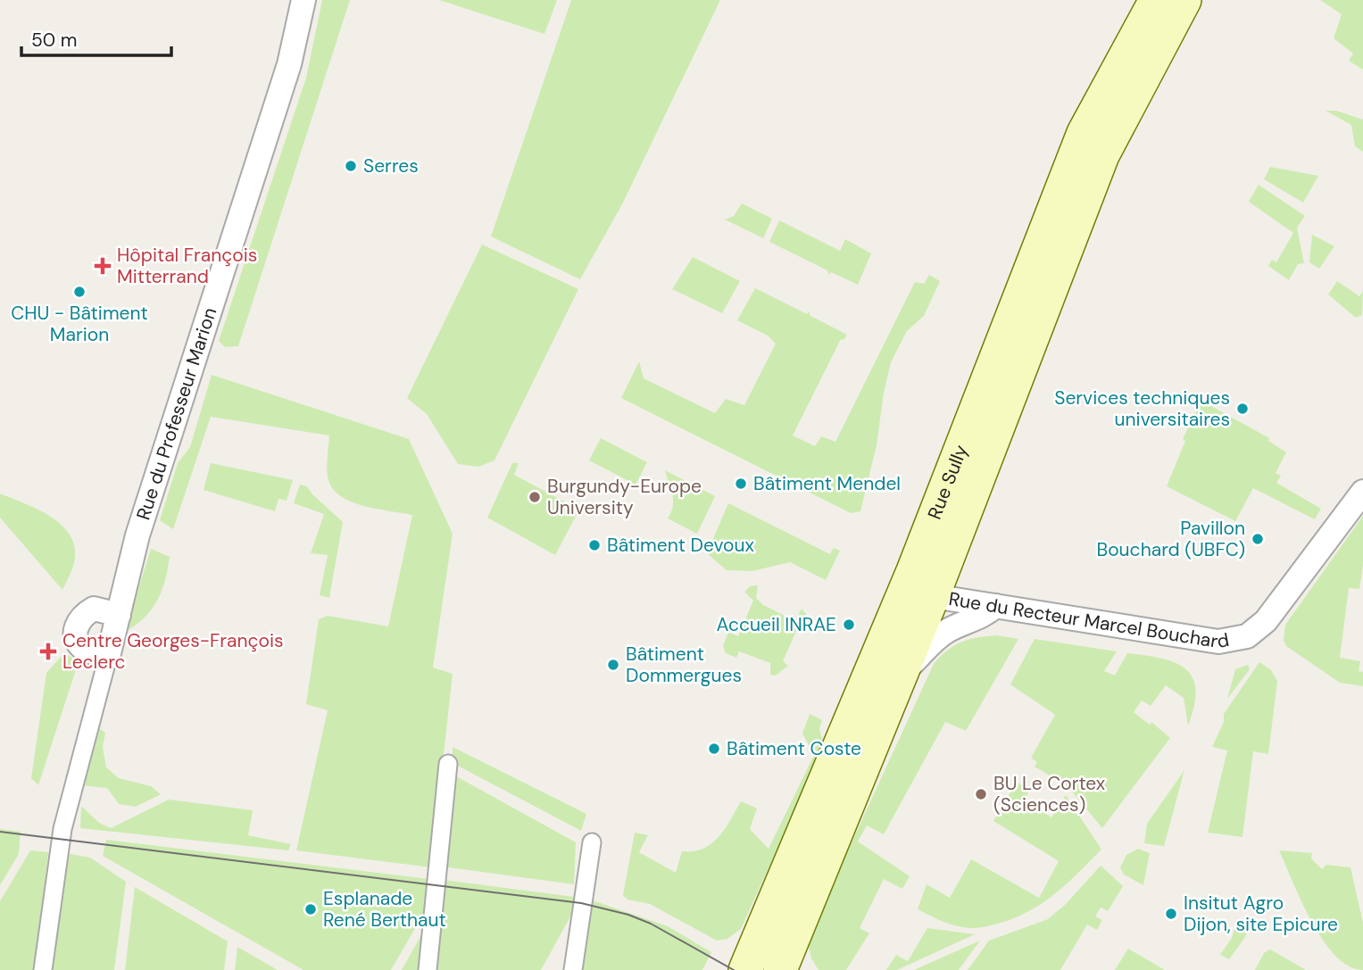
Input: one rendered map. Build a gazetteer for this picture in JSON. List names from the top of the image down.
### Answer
{
  "streets": {
    "main road": ["Rue Sully"],
    "street": ["Rue du Professeur Marion", "Rue du Recteur Marcel Bouchard"]
  },
  "crossings": [
    ["Rue Sully", "Rue du Recteur Marcel Bouchard"]
  ],
  "places": {
    "other": [
      "Serres",
      "CHU - Bâtiment Marion",
      "Services techniques universitaires",
      "Bâtiment Mendel",
      "Burgundy-Europe University",
      "Pavillon Bouchard (UBFC)",
      "Bâtiment Devoux",
      "Accueil INRAE",
      "Bâtiment Dommergues",
      "Bâtiment Coste",
      "BU Le Cortex (Sciences)",
      "Esplanade René Berthaut",
      "Insitut Agro Dijon, site Epicure"
    ],
    "health": ["Hôpital François Mitterrand", "Centre Georges-François Leclerc"]
  },
  "scale_bar": "50 m"
}
